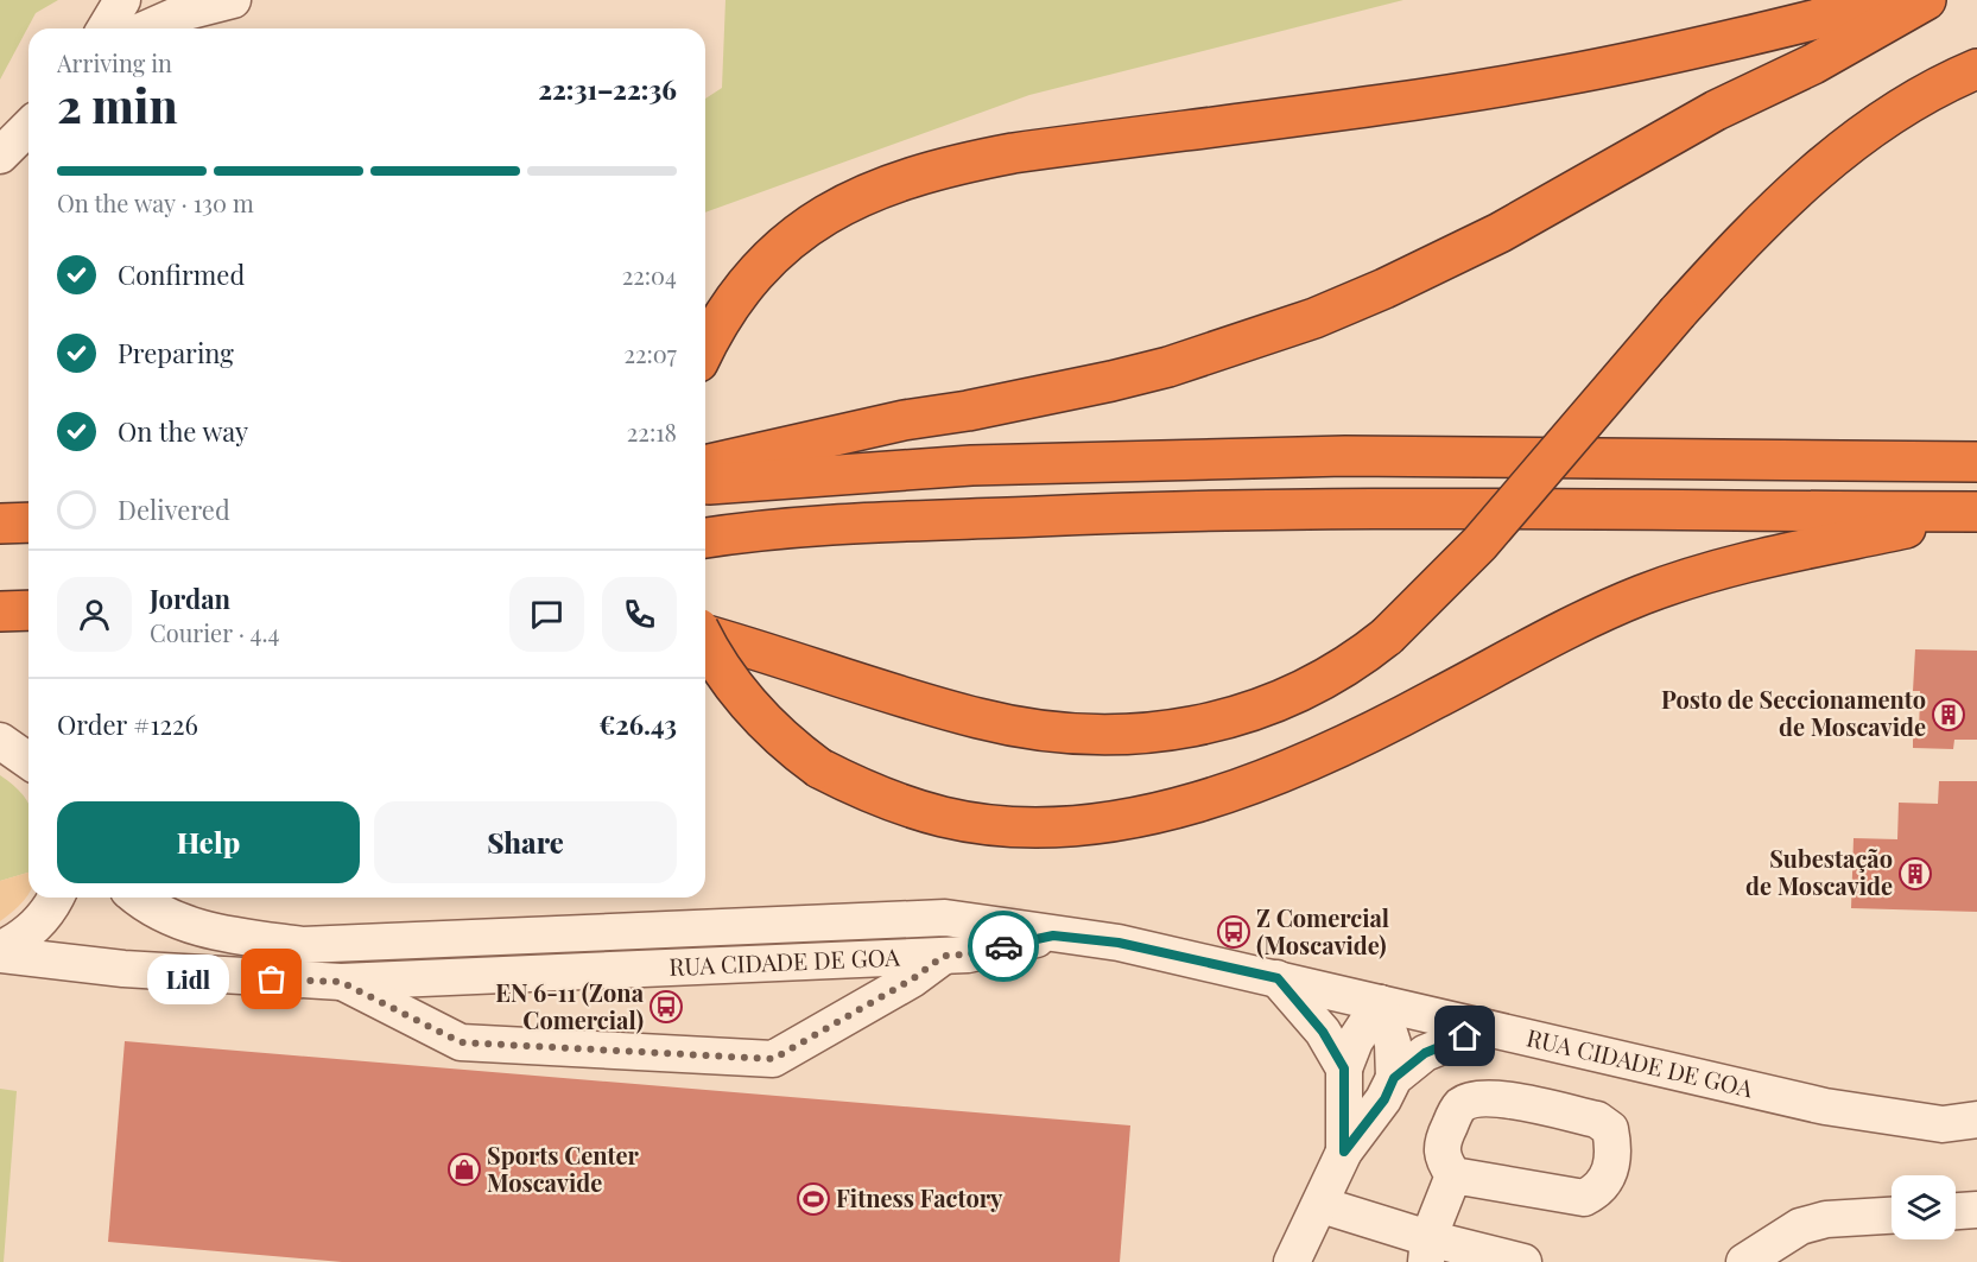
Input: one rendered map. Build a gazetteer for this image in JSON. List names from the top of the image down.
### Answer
{
  "streets": {
    "street": ["RUA CIDADE DE GOA"]
  },
  "places": {
    "building": ["Posto de Seccionamento de Moscavide", "Subestação de Moscavide"],
    "bus stop": ["Z Comercial (Moscavide)", "EN 6-11 (Zona Comercial)"],
    "other": ["Lidl"],
    "shop": ["Sports Center Moscavide"],
    "sports": ["Fitness Factory"]
  },
  "page": {
    "heading": ["2 min", "Arriving in", "22:31–22:36"],
    "panel": [
      "Jordan",
      "Courier · 4.4",
      "Order #1226",
      "€26.43"
    ],
    "bar": "On the way · 130 m",
    "list": [
      ["Confirmed", "22:04"],
      ["Preparing", "22:07"],
      ["On the way", "22:18"],
      "Delivered"
    ],
    "buttons": ["Help", "Share"],
    "bubble": "Lidl"
  }
}
